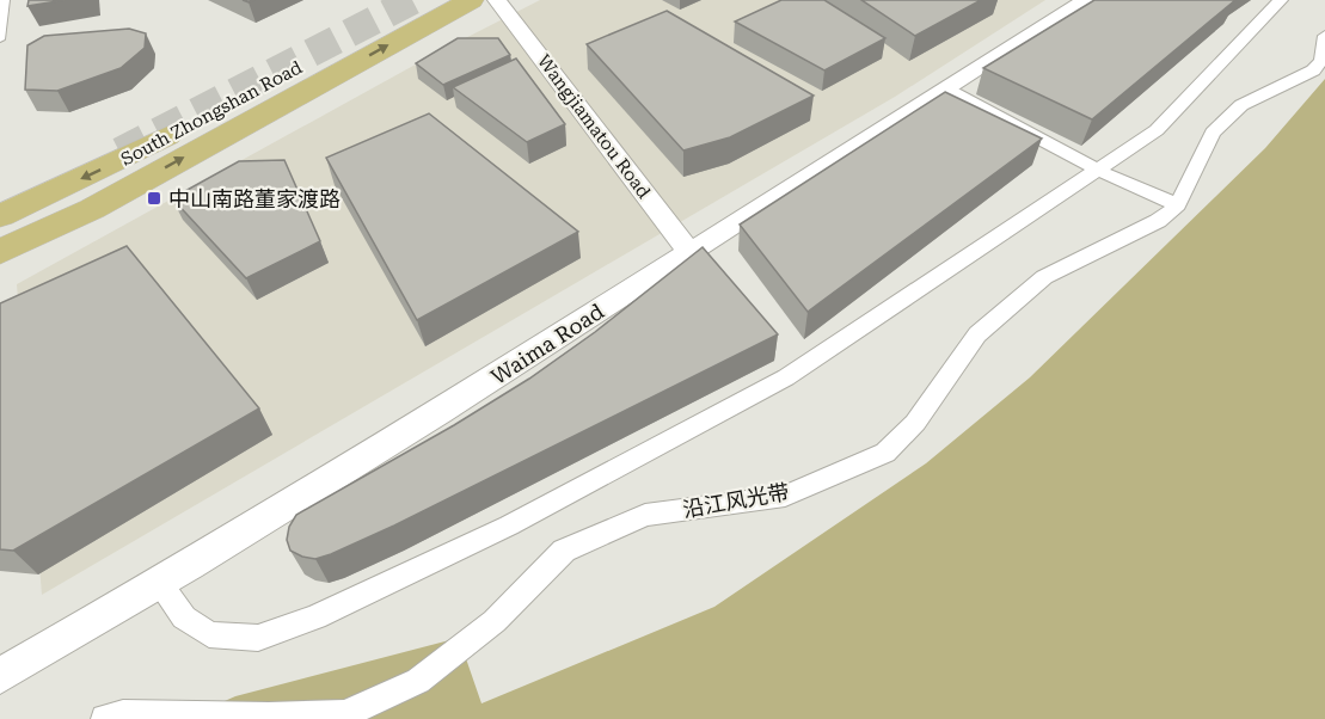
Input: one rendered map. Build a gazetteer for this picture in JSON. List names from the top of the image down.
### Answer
{
  "streets": {
    "main road": ["South Zhongshan Road"],
    "street": ["Wangjiamatou Road", "Waima Road", "沿江风光带"]
  },
  "crossings": [
    ["Wangjiamatou Road", "Waima Road"]
  ],
  "places": {
    "transit": ["中山南路董家渡路"]
  }
}
